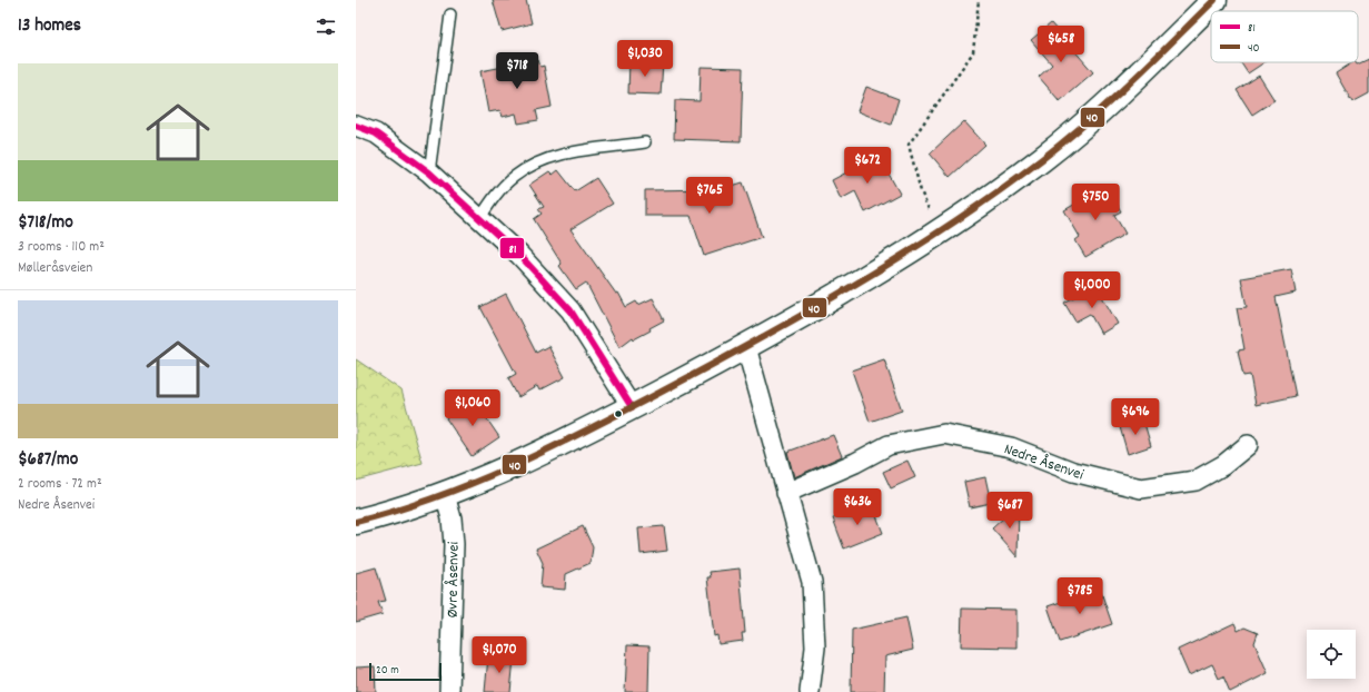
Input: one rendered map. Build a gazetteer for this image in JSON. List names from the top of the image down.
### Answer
{
  "streets": {
    "street": ["Nedre Åsenvei", "Øvre Åsenvei"]
  },
  "lines": ["transit line 40", "transit line 81"],
  "legend": ["81", "40"],
  "scale_bar": "20 m",
  "page": {
    "heading": "13 homes",
    "price": [
      "$658",
      "$1,030",
      "$718",
      "$672",
      "$765",
      "$750",
      "$1,000",
      "$1,060",
      "$696",
      "$636",
      "$687",
      "$785",
      "$1,070"
    ],
    "list": [
      {
        "name": "$718/mo",
        "note": "3 rooms · 110 m² · Mølleråsveien"
      },
      {
        "name": "$687/mo",
        "note": "2 rooms · 72 m² · Nedre Åsenvei"
      }
    ],
    "scale": "20 m"
  }
}
